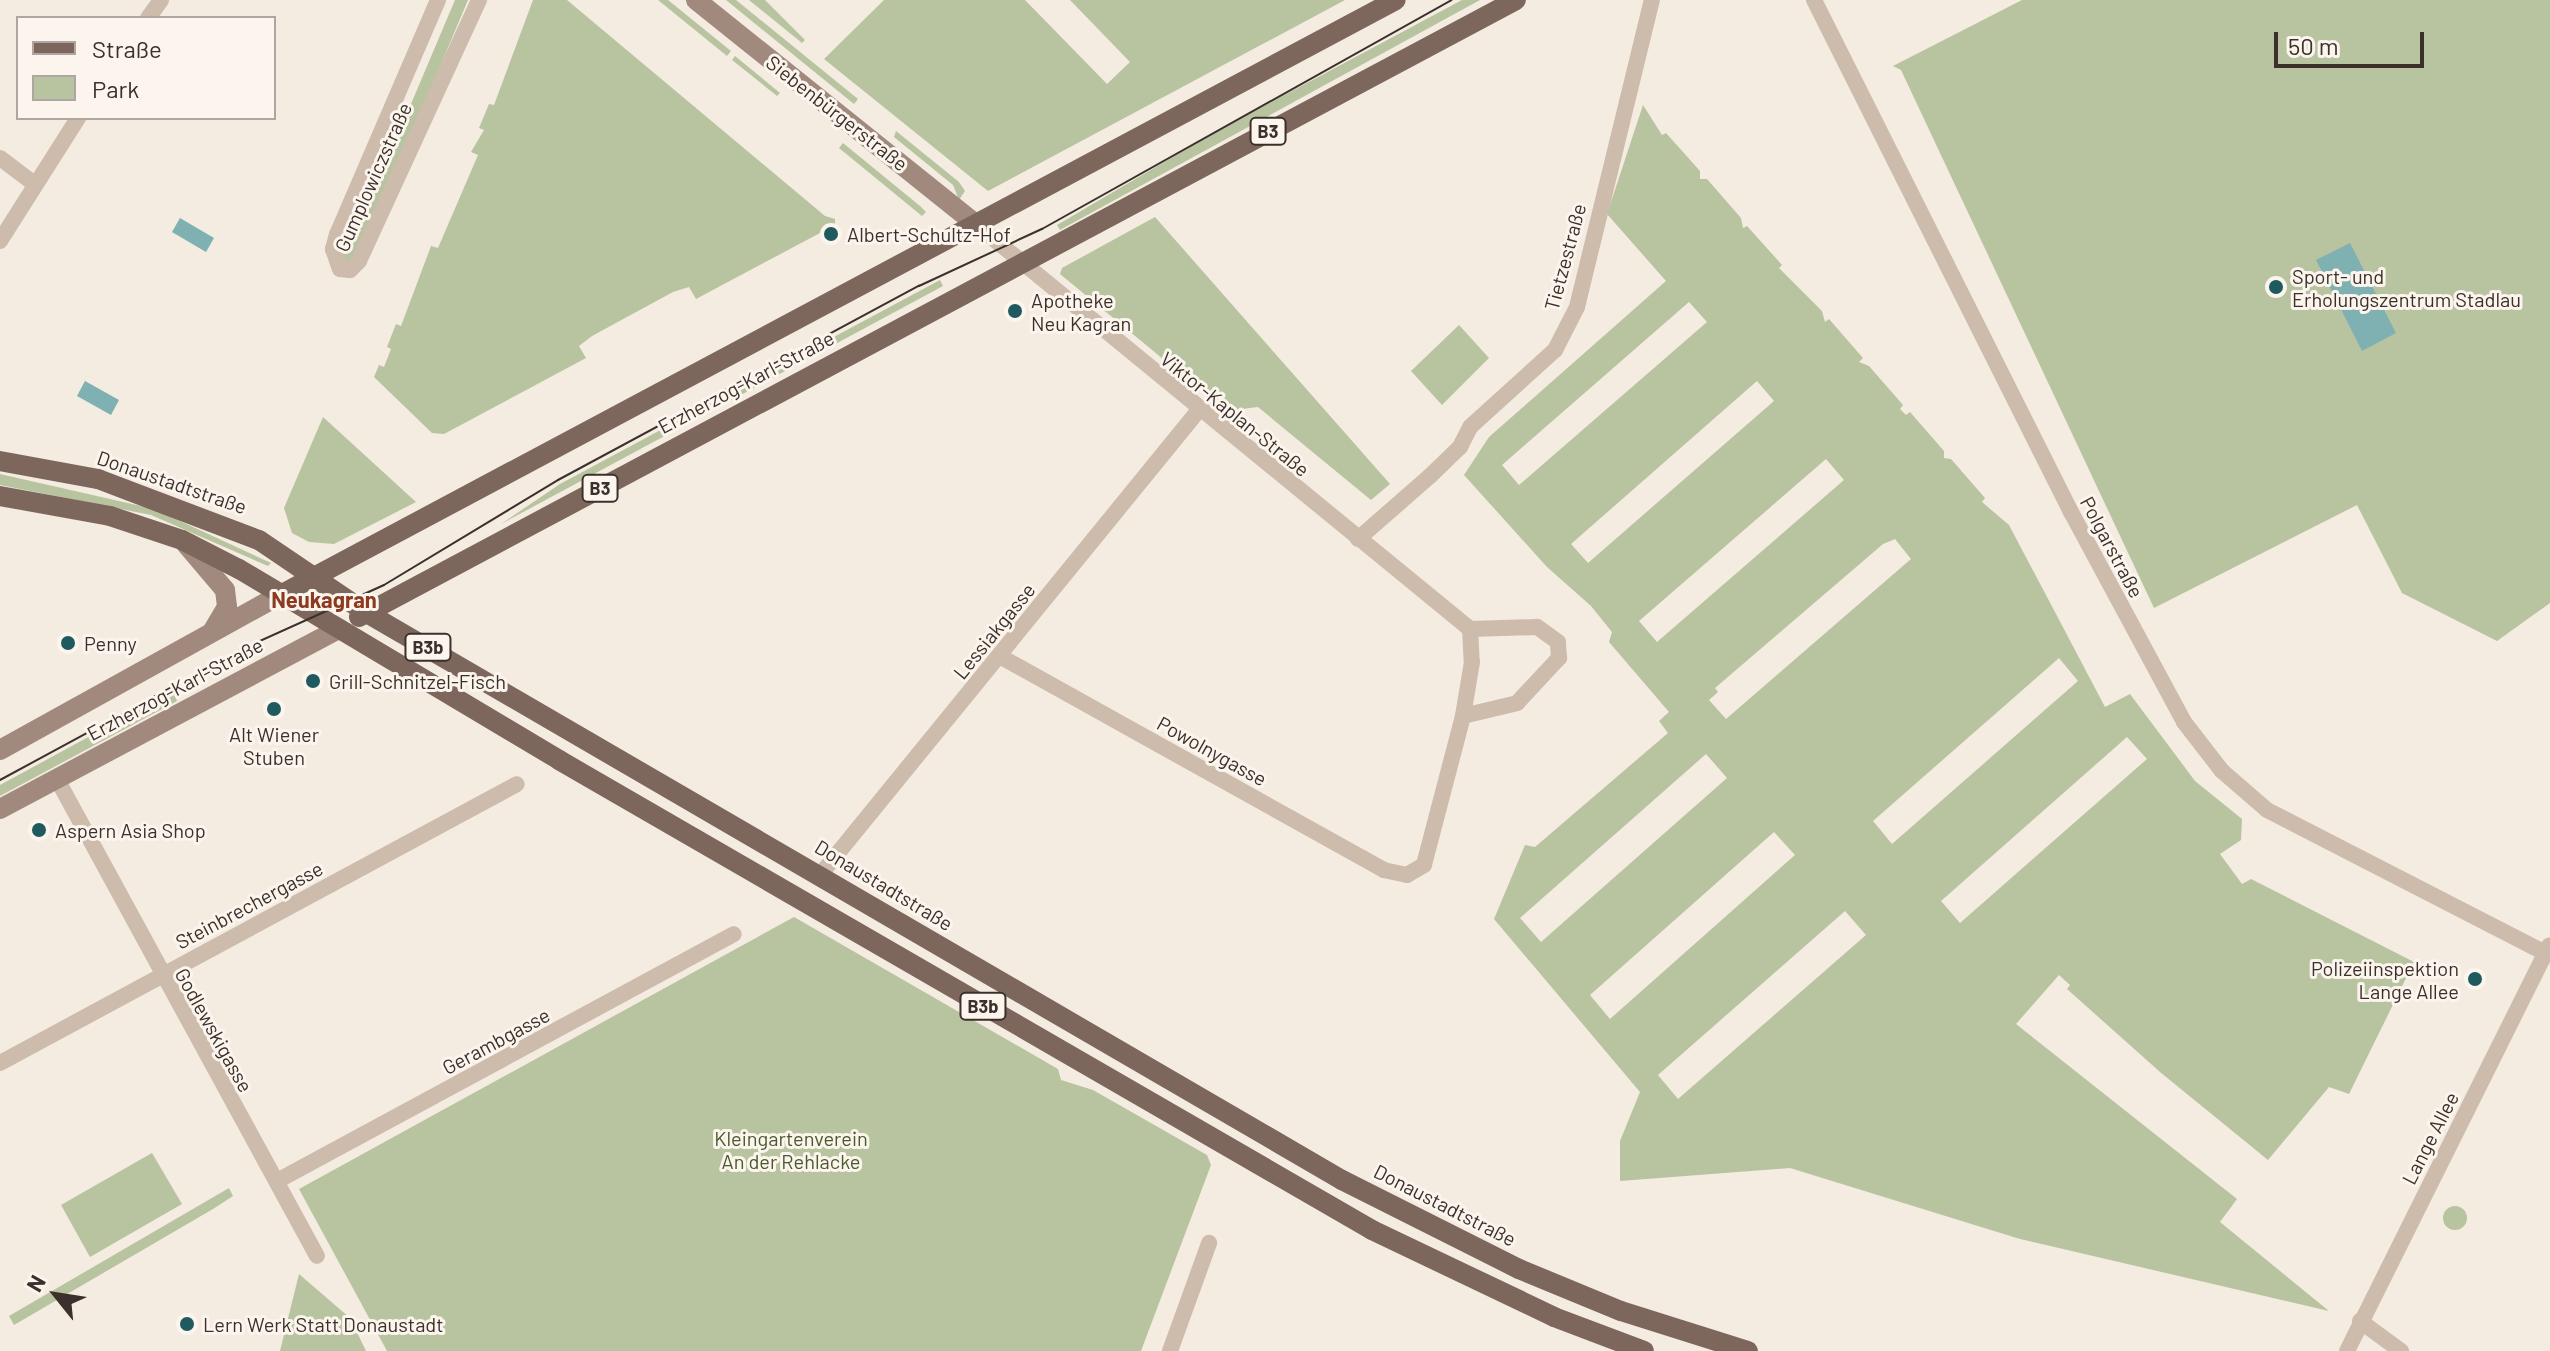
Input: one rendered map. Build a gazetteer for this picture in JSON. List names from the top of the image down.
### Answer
{
  "streets": {
    "main road": [
      "Siebenbürgerstraße",
      "B3",
      "Erzherzog-Karl-Straße",
      "Donaustadtstraße",
      "B3b"
    ],
    "street": [
      "Gumplowiczstraße",
      "Tietzestraße",
      "Viktor-Kaplan-Straße",
      "Polgarstraße",
      "Lessiakgasse",
      "Powolnygasse",
      "Steinbrechergasse",
      "Godlewskigasse",
      "Gerambgasse",
      "Lange Allee"
    ]
  },
  "crossings": [
    ["Siebenbürgerstraße", "Erzherzog-Karl-Straße"],
    ["Siebenbürgerstraße", "Viktor-Kaplan-Straße"],
    ["Tietzestraße", "Viktor-Kaplan-Straße"],
    ["Erzherzog-Karl-Straße", "Viktor-Kaplan-Straße"],
    ["Erzherzog-Karl-Straße", "Donaustadtstraße"],
    ["Erzherzog-Karl-Straße", "B3b"],
    ["Erzherzog-Karl-Straße", "Godlewskigasse"],
    ["Viktor-Kaplan-Straße", "Lessiakgasse"],
    ["Donaustadtstraße", "Lessiakgasse"],
    ["Polgarstraße", "Lange Allee"],
    ["Lessiakgasse", "Powolnygasse"],
    ["Steinbrechergasse", "Godlewskigasse"],
    ["Godlewskigasse", "Gerambgasse"]
  ],
  "districts": ["Neukagran"],
  "parks": ["Kleingartenverein An der Rehlacke"],
  "places": [
    "Albert-Schultz-Hof",
    "Sport- und Erholungszentrum Stadlau",
    "Apotheke Neu Kagran",
    "Penny",
    "Grill-Schnitzel-Fisch",
    "Alt Wiener Stuben",
    "Aspern Asia Shop",
    "Polizeiinspektion Lange Allee",
    "Lern Werk Statt Donaustadt"
  ],
  "legend": ["Straße", "Park"],
  "scale_bar": "50 m",
  "north": "top left"
}
